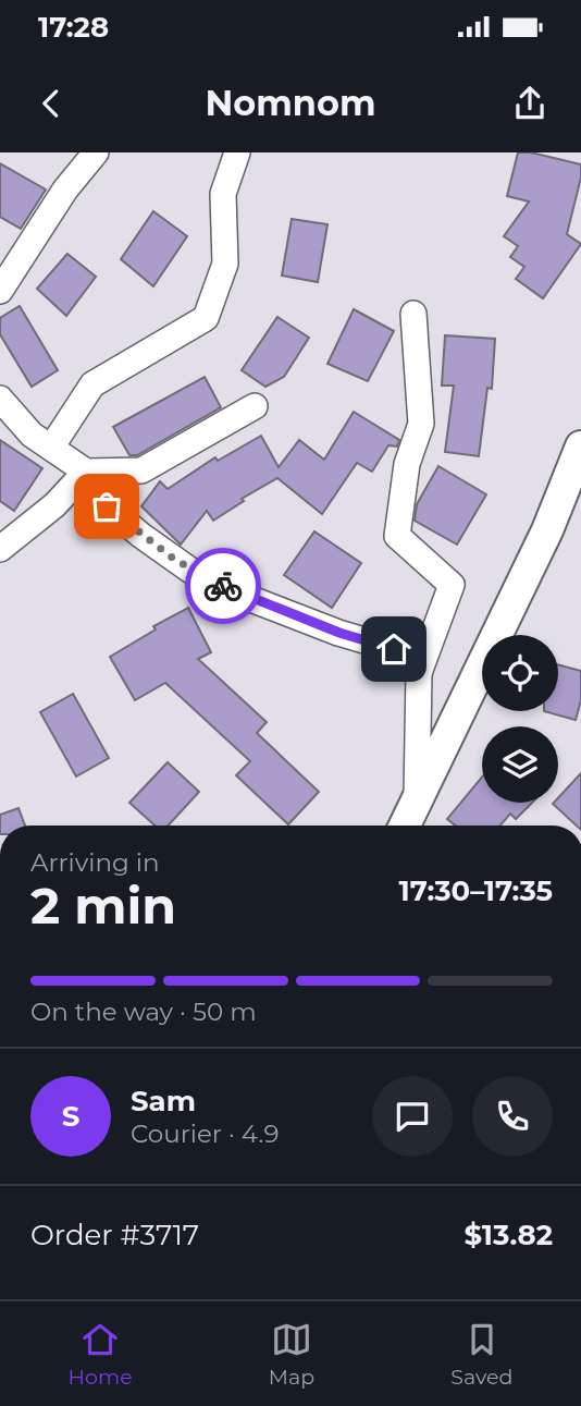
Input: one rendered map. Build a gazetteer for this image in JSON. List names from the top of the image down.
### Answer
{
  "page": {
    "status": "17:28",
    "header": "Nomnom",
    "heading": ["2 min", "Arriving in", "17:30–17:35"],
    "panel": [
      "Sam",
      "Courier · 4.9",
      "Order #3717",
      "$13.82"
    ],
    "bar": "On the way · 50 m",
    "round": "S",
    "tabs": ["Home", "Map", "Saved"]
  }
}
